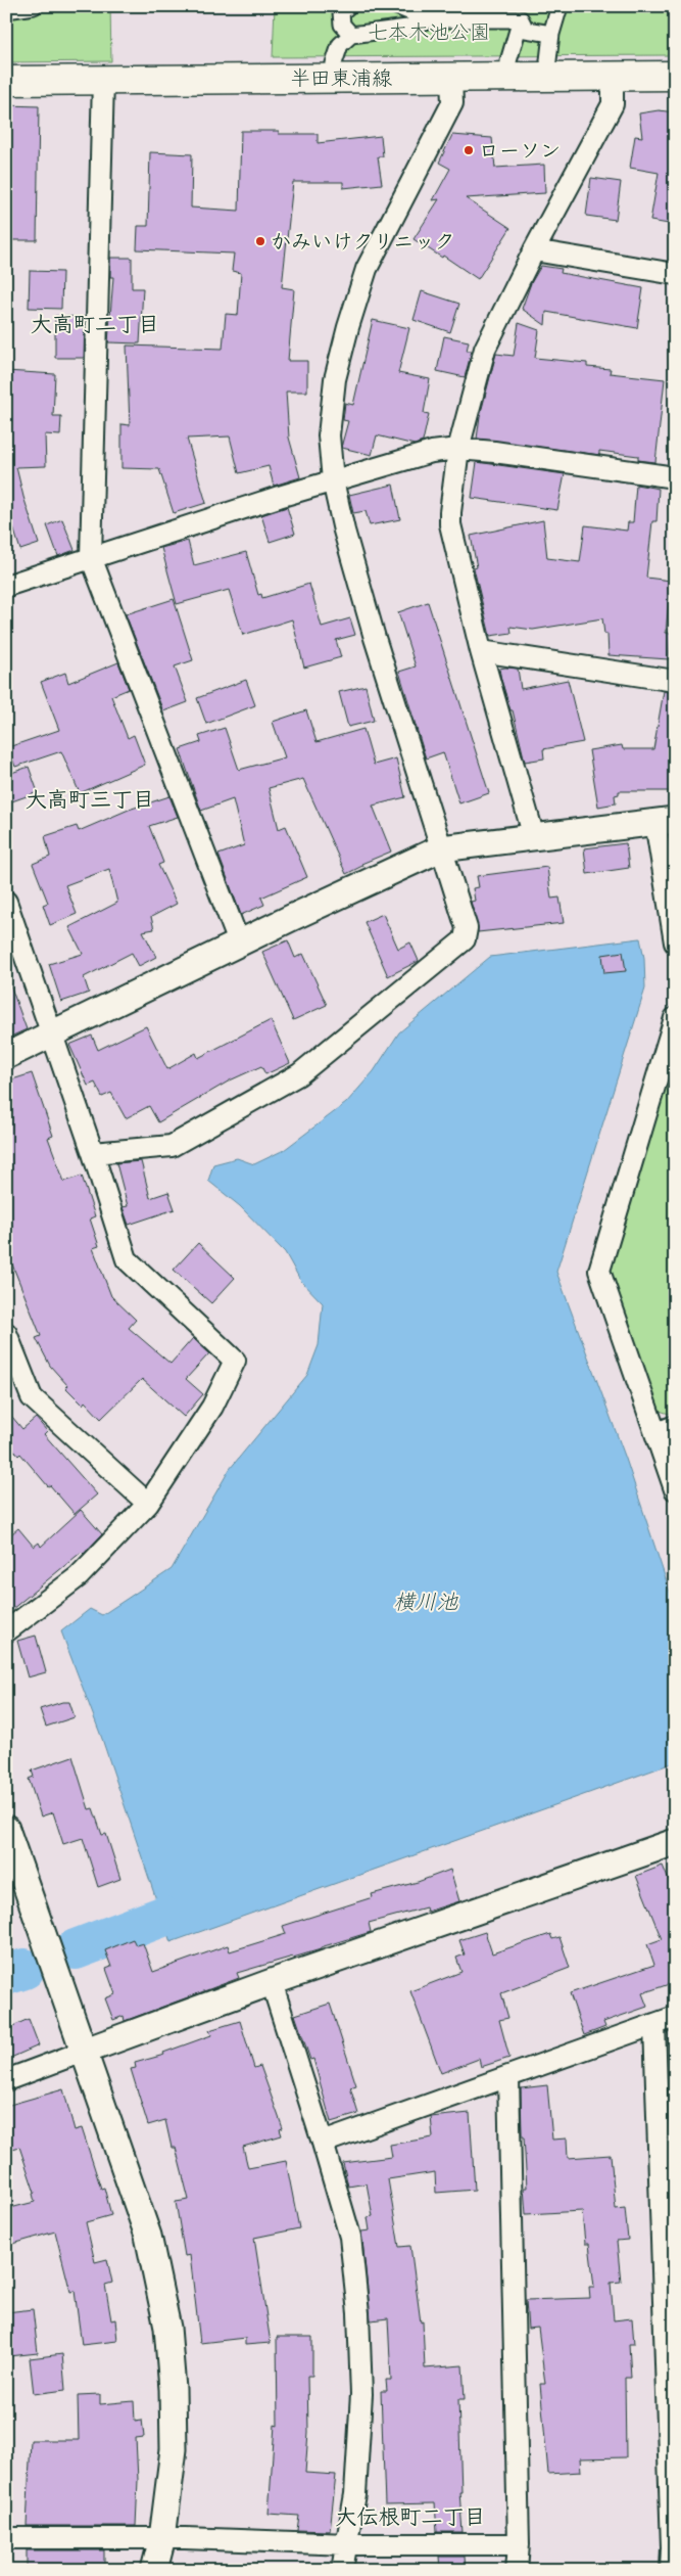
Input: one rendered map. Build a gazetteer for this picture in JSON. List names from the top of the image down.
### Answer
{
  "streets": {
    "main road": ["半田東浦線"]
  },
  "districts": ["大高町二丁目", "大高町三丁目", "大伝根町二丁目"],
  "water": ["横川池"],
  "parks": ["七本木池公園"],
  "places": ["ローソン", "かみいけクリニック"]
}
